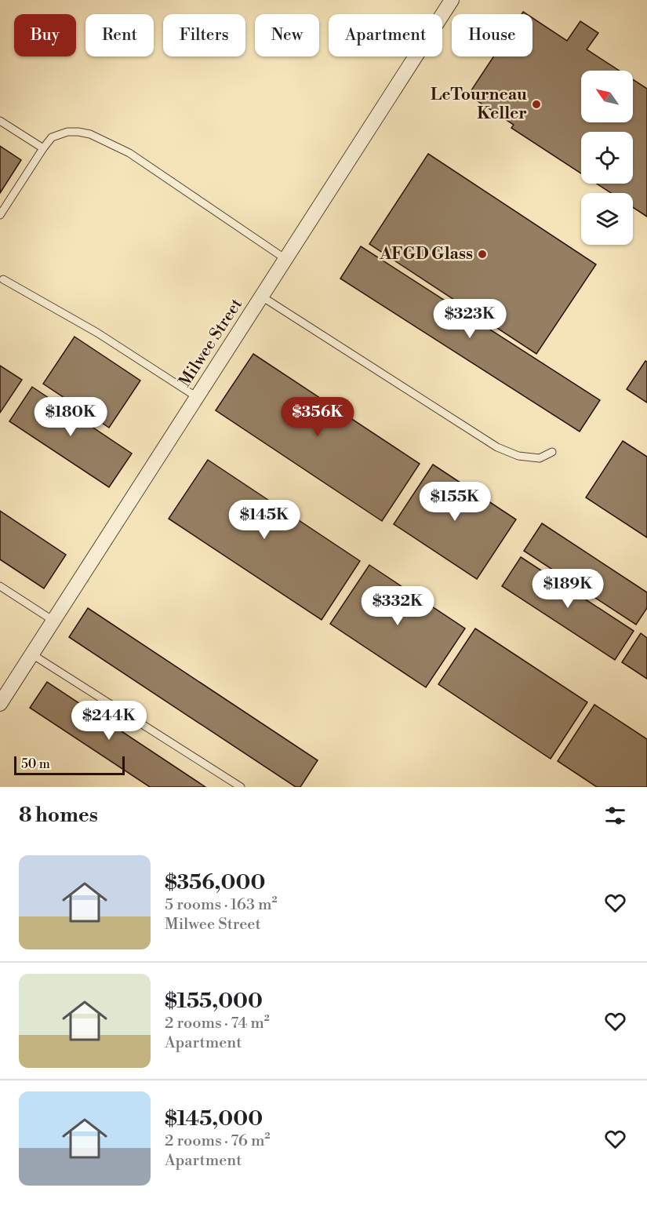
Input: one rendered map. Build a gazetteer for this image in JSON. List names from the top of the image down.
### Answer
{
  "streets": {
    "street": ["Milwee Street"]
  },
  "places": ["LeTourneau Keller", "AFGD Glass"],
  "scale_bar": "50 m",
  "north": "top left",
  "page": {
    "chip": [
      "Buy",
      "Rent",
      "Filters",
      "New",
      "Apartment",
      "House"
    ],
    "price": [
      "$323K",
      "$180K",
      "$356K",
      "$155K",
      "$145K",
      "$189K",
      "$332K",
      "$244K"
    ],
    "scale": "50 m",
    "heading": "8 homes",
    "list": [
      {
        "name": "$356,000",
        "note": "5 rooms · 163 m² · Milwee Street"
      },
      {
        "name": "$155,000",
        "note": "2 rooms · 74 m² · Apartment"
      },
      {
        "name": "$145,000",
        "note": "2 rooms · 76 m² · Apartment"
      }
    ]
  }
}
